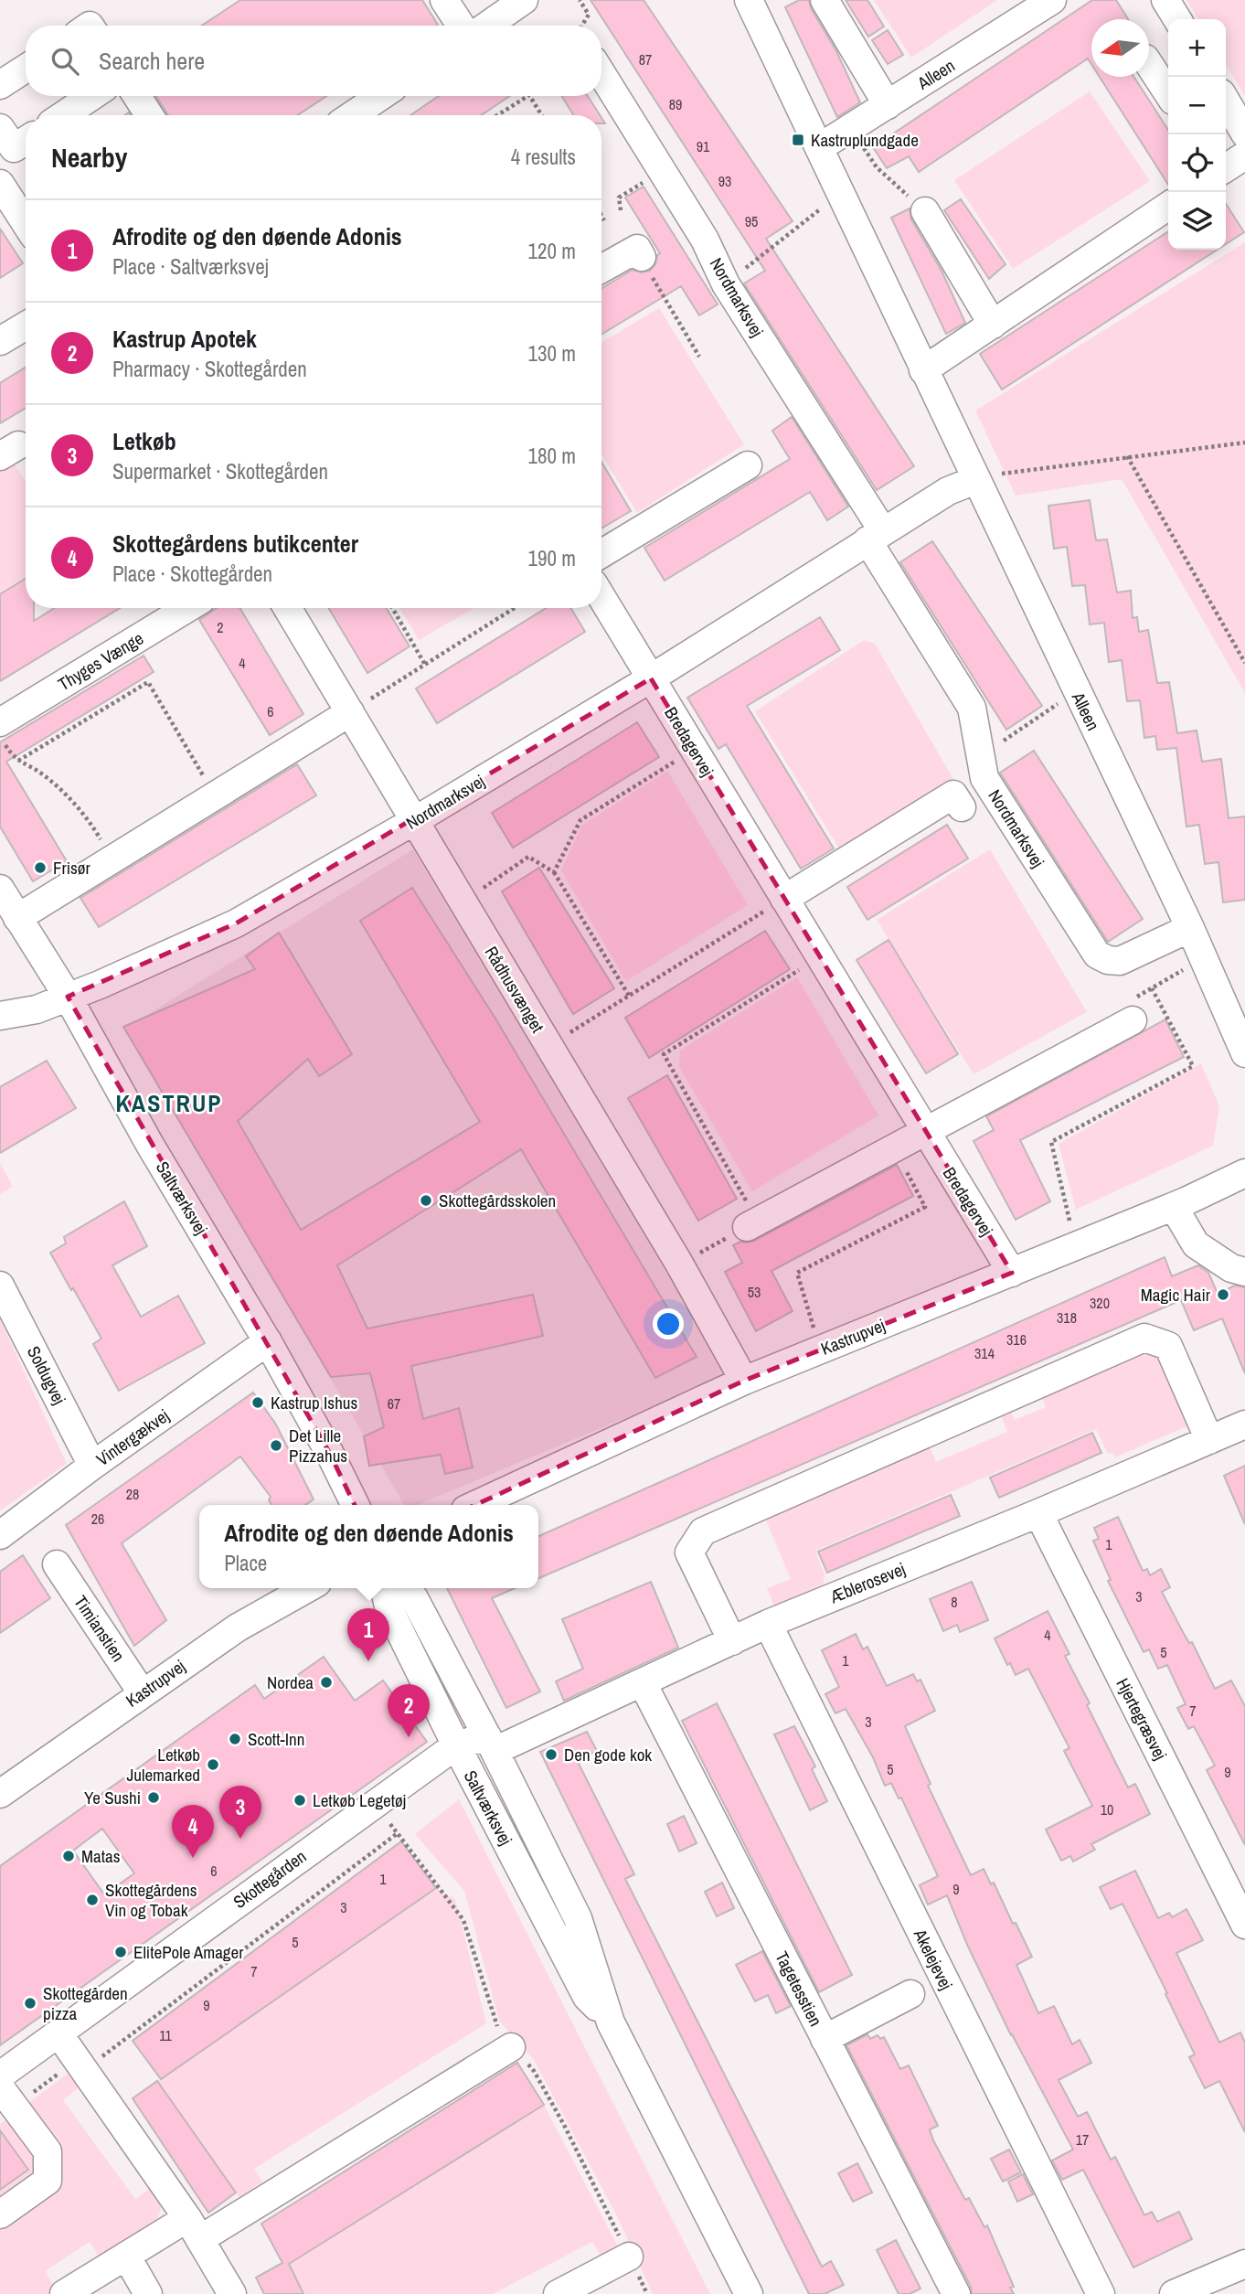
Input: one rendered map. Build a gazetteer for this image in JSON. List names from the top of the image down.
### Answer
{
  "streets": {
    "street": [
      "Alleen",
      "Nordmarksvej",
      "Thyges Vænge",
      "Bredagervej",
      "Rådhusvænget",
      "Saltværksvej",
      "Kastrupvej",
      "Soldugvej",
      "Vintergækvej",
      "Æblerosevej",
      "Timianstien",
      "Hjertegræsvej",
      "Skottegården",
      "Akelejevej",
      "Tagetesstien"
    ]
  },
  "crossings": [
    ["Alleen", "Nordmarksvej"],
    ["Nordmarksvej", "Bredagervej"],
    ["Nordmarksvej", "Rådhusvænget"],
    ["Nordmarksvej", "Saltværksvej"],
    ["Bredagervej", "Kastrupvej"],
    ["Rådhusvænget", "Kastrupvej"],
    ["Saltværksvej", "Vintergækvej"],
    ["Saltværksvej", "Æblerosevej"],
    ["Saltværksvej", "Skottegården"],
    ["Kastrupvej", "Timianstien"],
    ["Soldugvej", "Vintergækvej"],
    ["Æblerosevej", "Hjertegræsvej"],
    ["Æblerosevej", "Skottegården"],
    ["Æblerosevej", "Akelejevej"],
    ["Æblerosevej", "Tagetesstien"]
  ],
  "districts": ["KASTRUP"],
  "places": {
    "transit": ["Kastruplundgade"],
    "other": [
      "Frisør",
      "Skottegårdsskolen",
      "Magic Hair",
      "Kastrup Ishus",
      "Det Lille Pizzahus",
      "Nordea",
      "Scott-Inn",
      "Den gode kok",
      "Letkøb Julemarked",
      "Ye Sushi",
      "Letkøb Legetøj",
      "Matas",
      "Skottegårdens Vin og Tobak",
      "ElitePole Amager",
      "Skottegården pizza"
    ]
  },
  "house_numbers": [
    "87",
    "89",
    "91",
    "93",
    "95",
    "2",
    "4",
    "6",
    "53",
    "320",
    "318",
    "316",
    "314",
    "67",
    "28",
    "26",
    "1",
    "3",
    "8",
    "4",
    "5",
    "1",
    "7",
    "3",
    "5",
    "9",
    "10",
    "6",
    "1",
    "9",
    "3",
    "5",
    "7",
    "9",
    "11",
    "17"
  ],
  "north": "left",
  "page": {
    "map_buttons": ["+", "−"],
    "search": "Search here",
    "heading": ["Nearby", "4 results"],
    "list": [
      {
        "mark": "1",
        "name": "Afrodite og den døende Adonis",
        "note": "Place · Saltværksvej",
        "value": "120 m"
      },
      {
        "mark": "2",
        "name": "Kastrup Apotek",
        "note": "Pharmacy · Skottegården",
        "value": "130 m"
      },
      {
        "mark": "3",
        "name": "Letkøb",
        "note": "Supermarket · Skottegården",
        "value": "180 m"
      },
      {
        "mark": "4",
        "name": "Skottegårdens butikcenter",
        "note": "Place · Skottegården",
        "value": "190 m"
      }
    ],
    "popup": ["Afrodite og den døende Adonis", "Place"],
    "pins": [
      "1",
      "2",
      "3",
      "4"
    ]
  }
}
